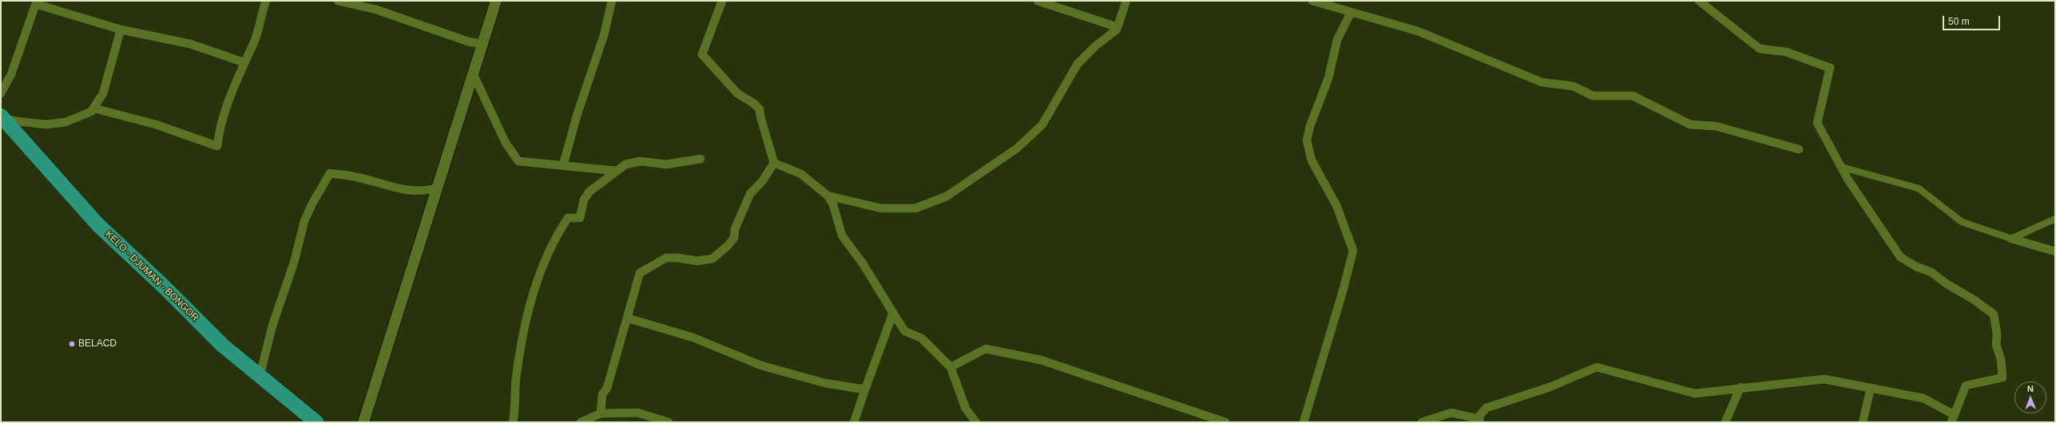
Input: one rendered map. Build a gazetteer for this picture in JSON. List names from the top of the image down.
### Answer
{
  "streets": {
    "highway": ["KELO - DJUMAN - BONGOR"]
  },
  "places": ["BELACD"],
  "scale_bar": "50 m",
  "north": "top"
}
